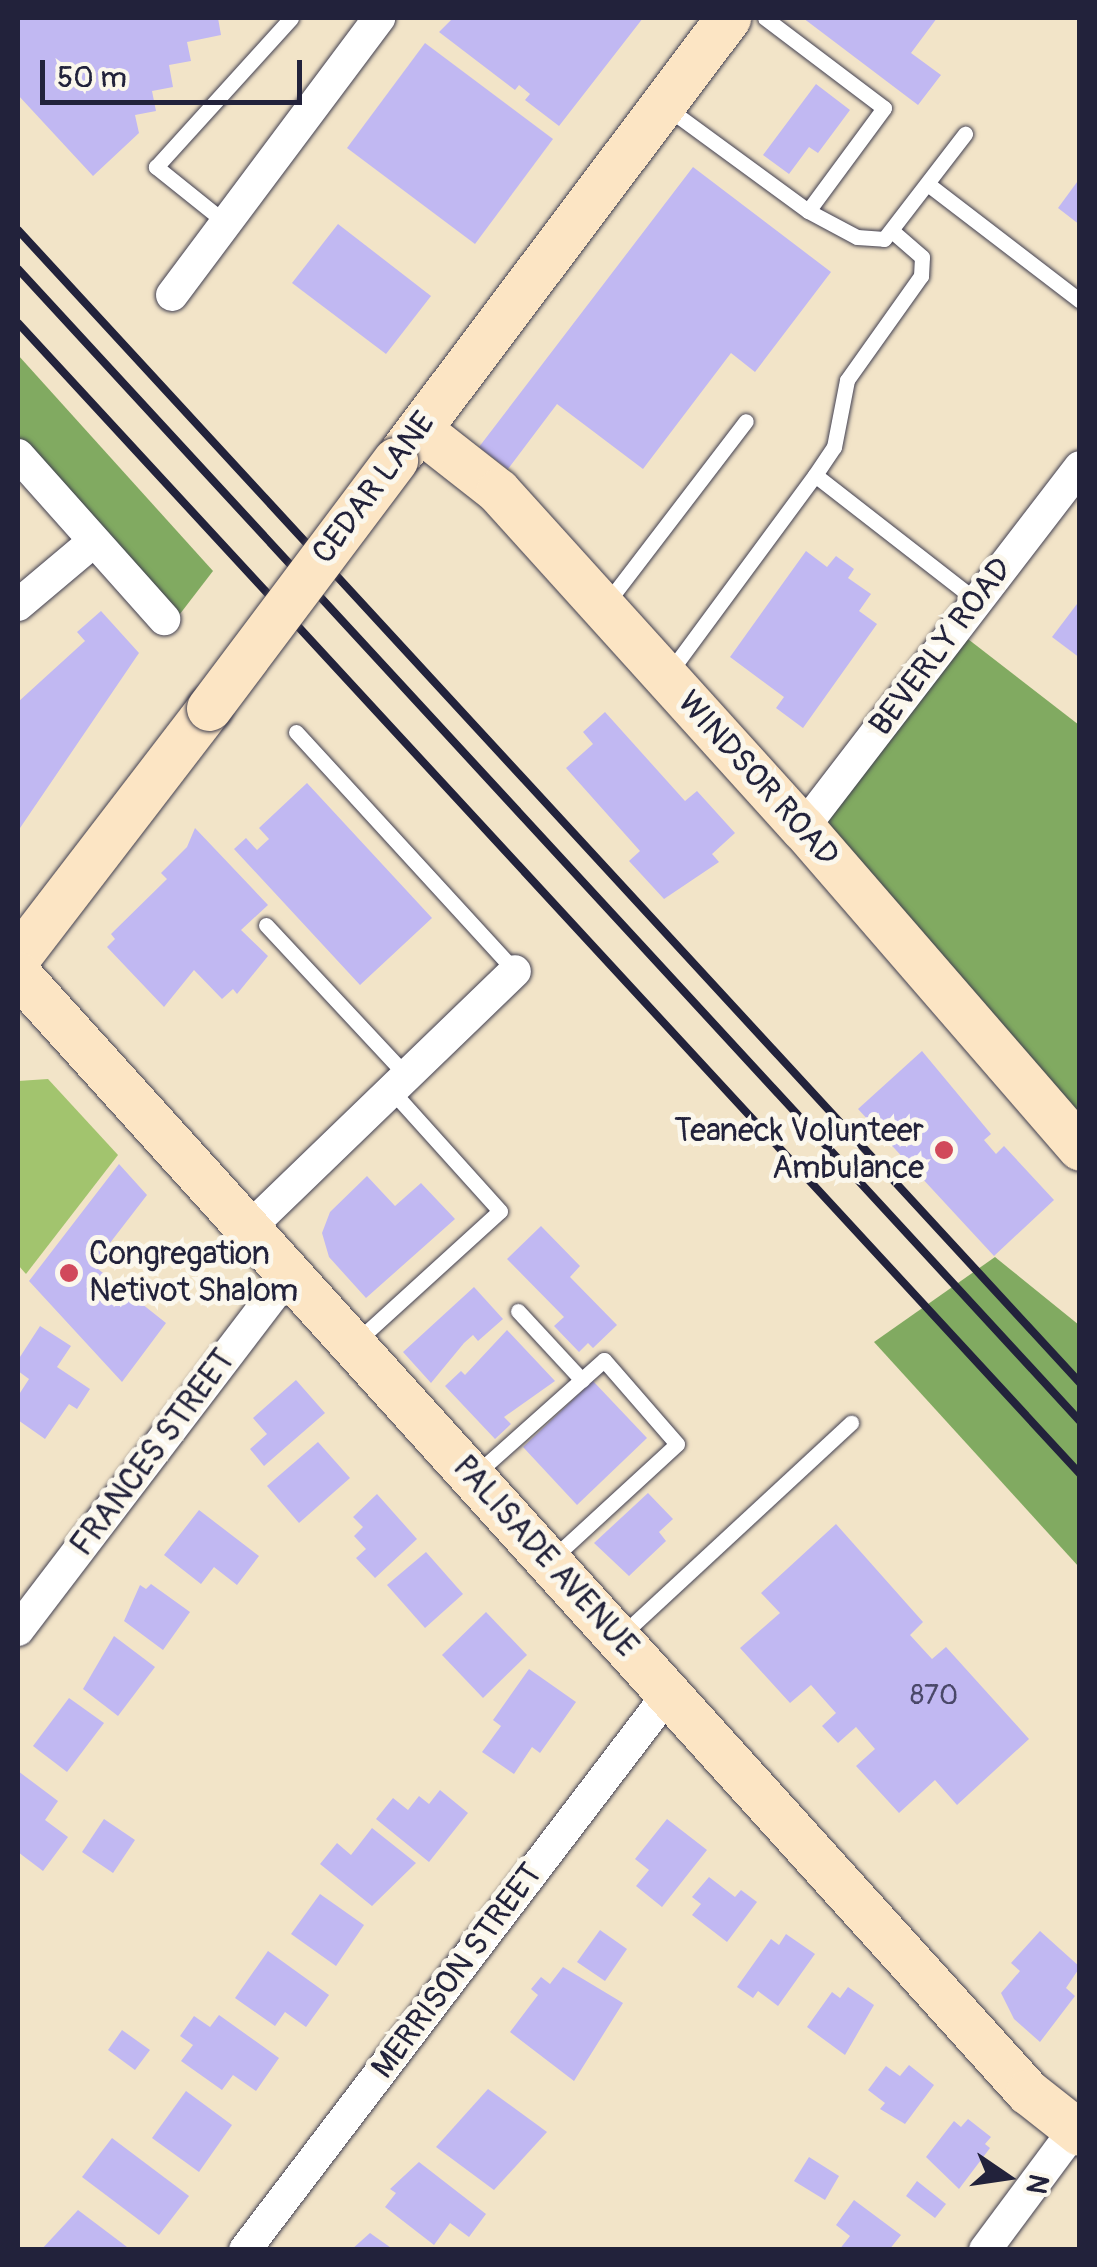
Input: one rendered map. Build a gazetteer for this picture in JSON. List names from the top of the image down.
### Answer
{
  "streets": {
    "street": [
      "CEDAR LANE",
      "BEVERLY ROAD",
      "WINDSOR ROAD",
      "FRANCES STREET",
      "PALISADE AVENUE",
      "MERRISON STREET"
    ]
  },
  "crossings": [
    ["CEDAR LANE", "WINDSOR ROAD"],
    ["BEVERLY ROAD", "WINDSOR ROAD"],
    ["FRANCES STREET", "PALISADE AVENUE"],
    ["PALISADE AVENUE", "MERRISON STREET"]
  ],
  "places": ["Teaneck Volunteer Ambulance", "Congregation Netivot Shalom"],
  "house_numbers": ["870"],
  "scale_bar": "50 m",
  "north": "right"
}
